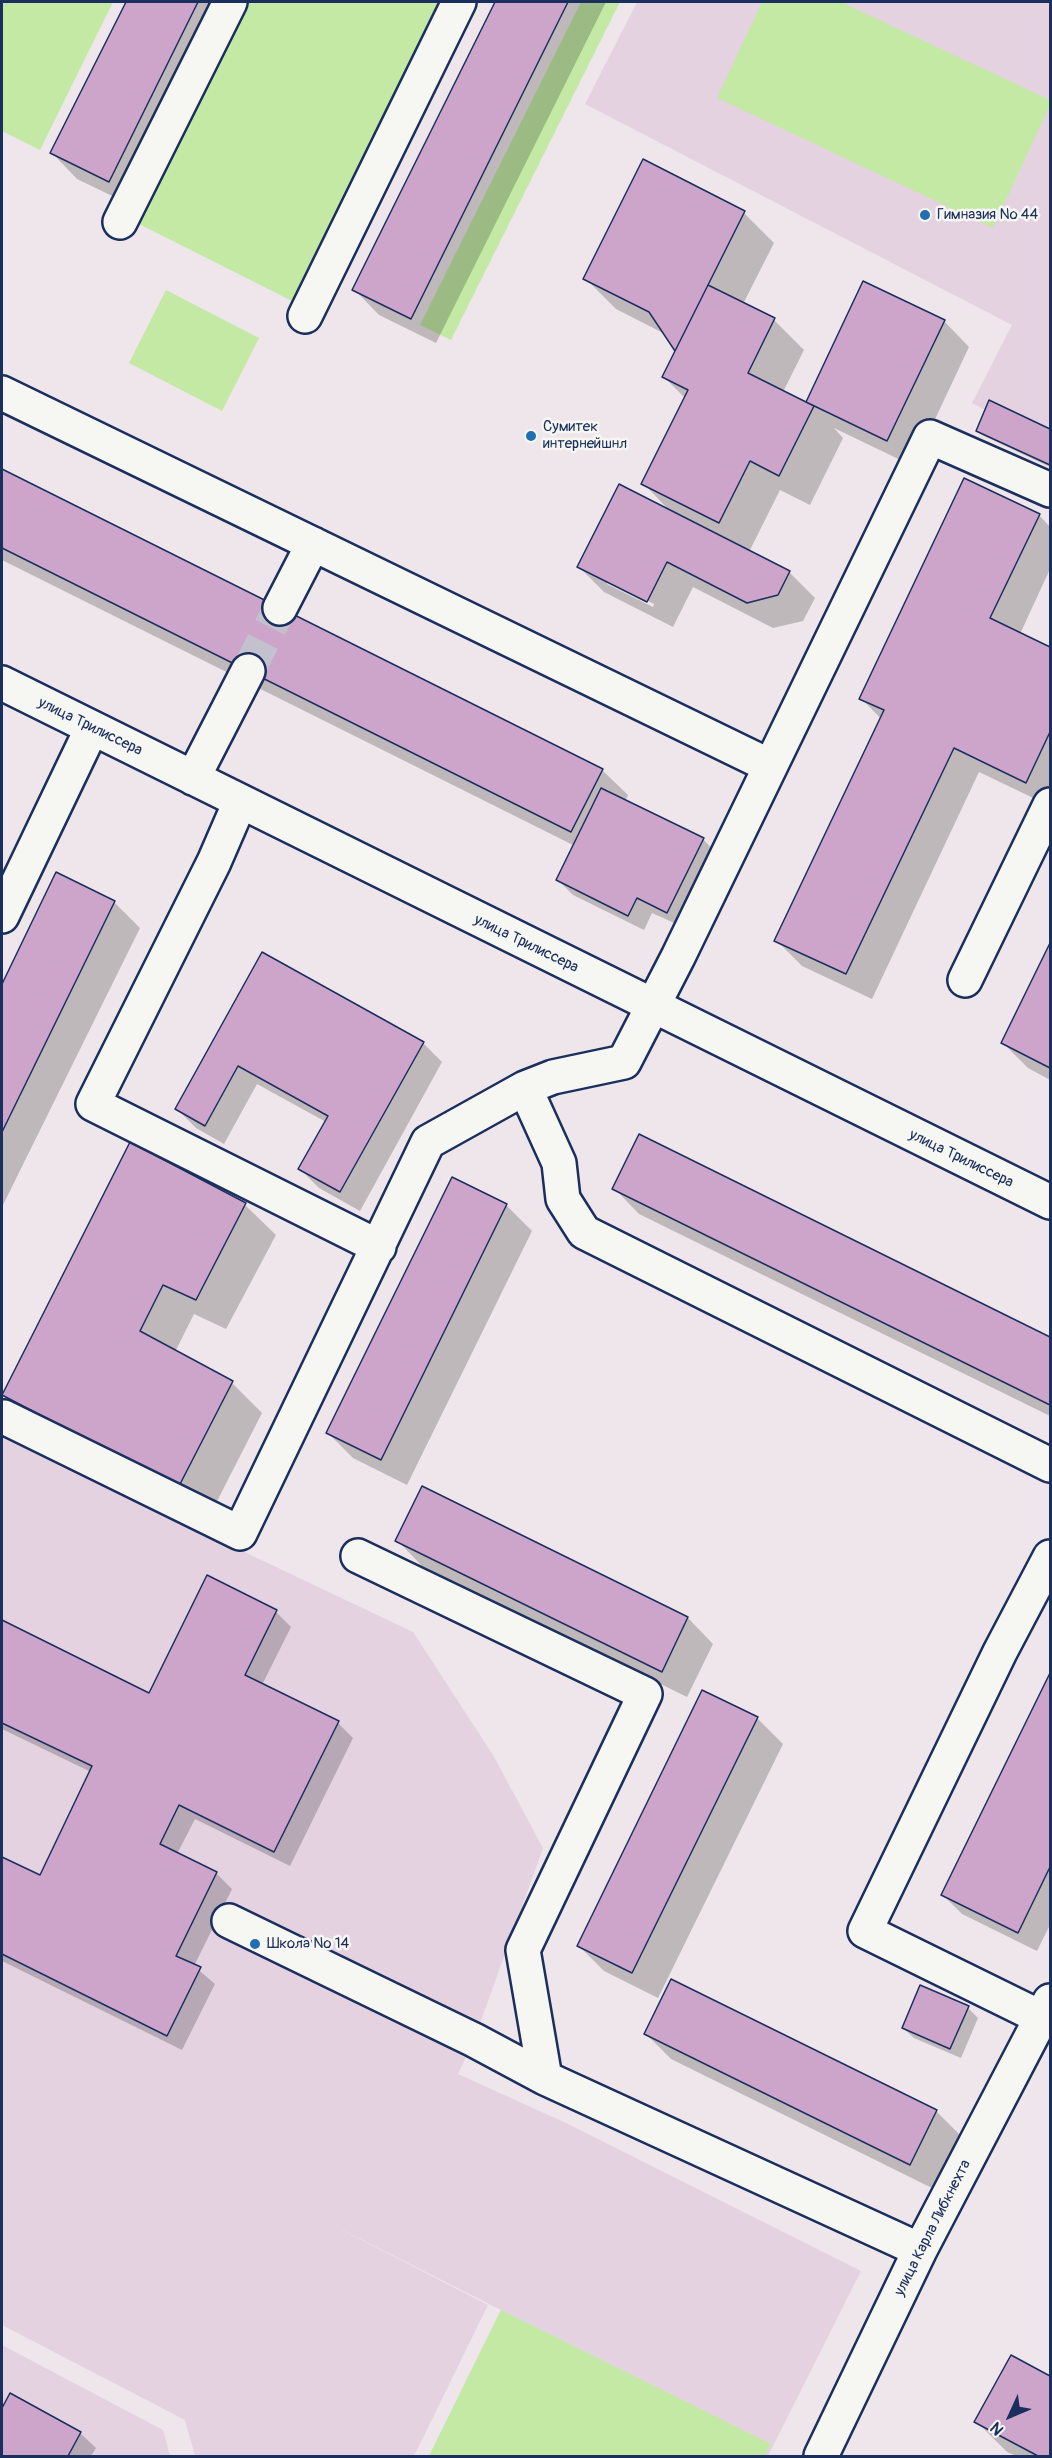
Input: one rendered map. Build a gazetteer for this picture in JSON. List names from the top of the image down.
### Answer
{
  "streets": {
    "street": ["улица Трилиссера", "улица Карла Либкнехта"]
  },
  "places": ["Гимназия № 44", "Сумитек интернейшнл", "Школа № 14"],
  "north": "bottom left"
}
